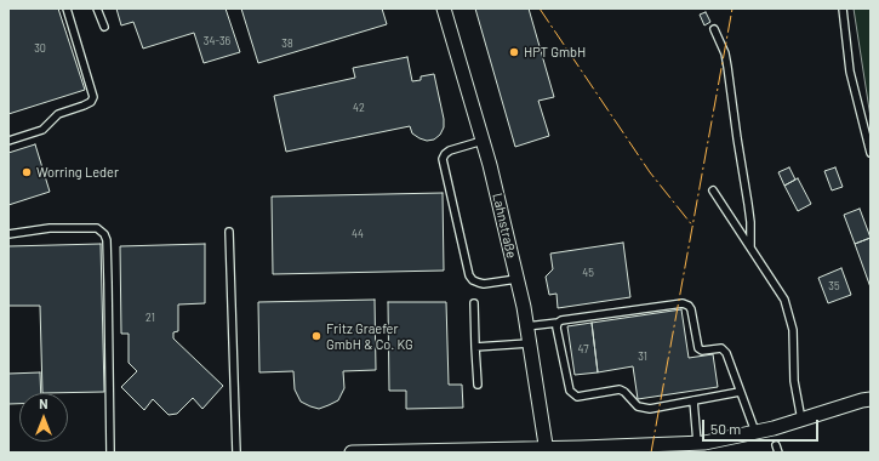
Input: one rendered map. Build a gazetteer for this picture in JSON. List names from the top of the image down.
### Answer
{
  "streets": {
    "street": ["Lahnstraße"]
  },
  "places": ["HPT GmbH", "Worring Leder", "Fritz Graefer GmbH & Co. KG"],
  "house_numbers": [
    "34-36",
    "38",
    "30",
    "42",
    "44",
    "45",
    "35",
    "21",
    "47",
    "31"
  ],
  "scale_bar": "50 m",
  "north": "top"
}
